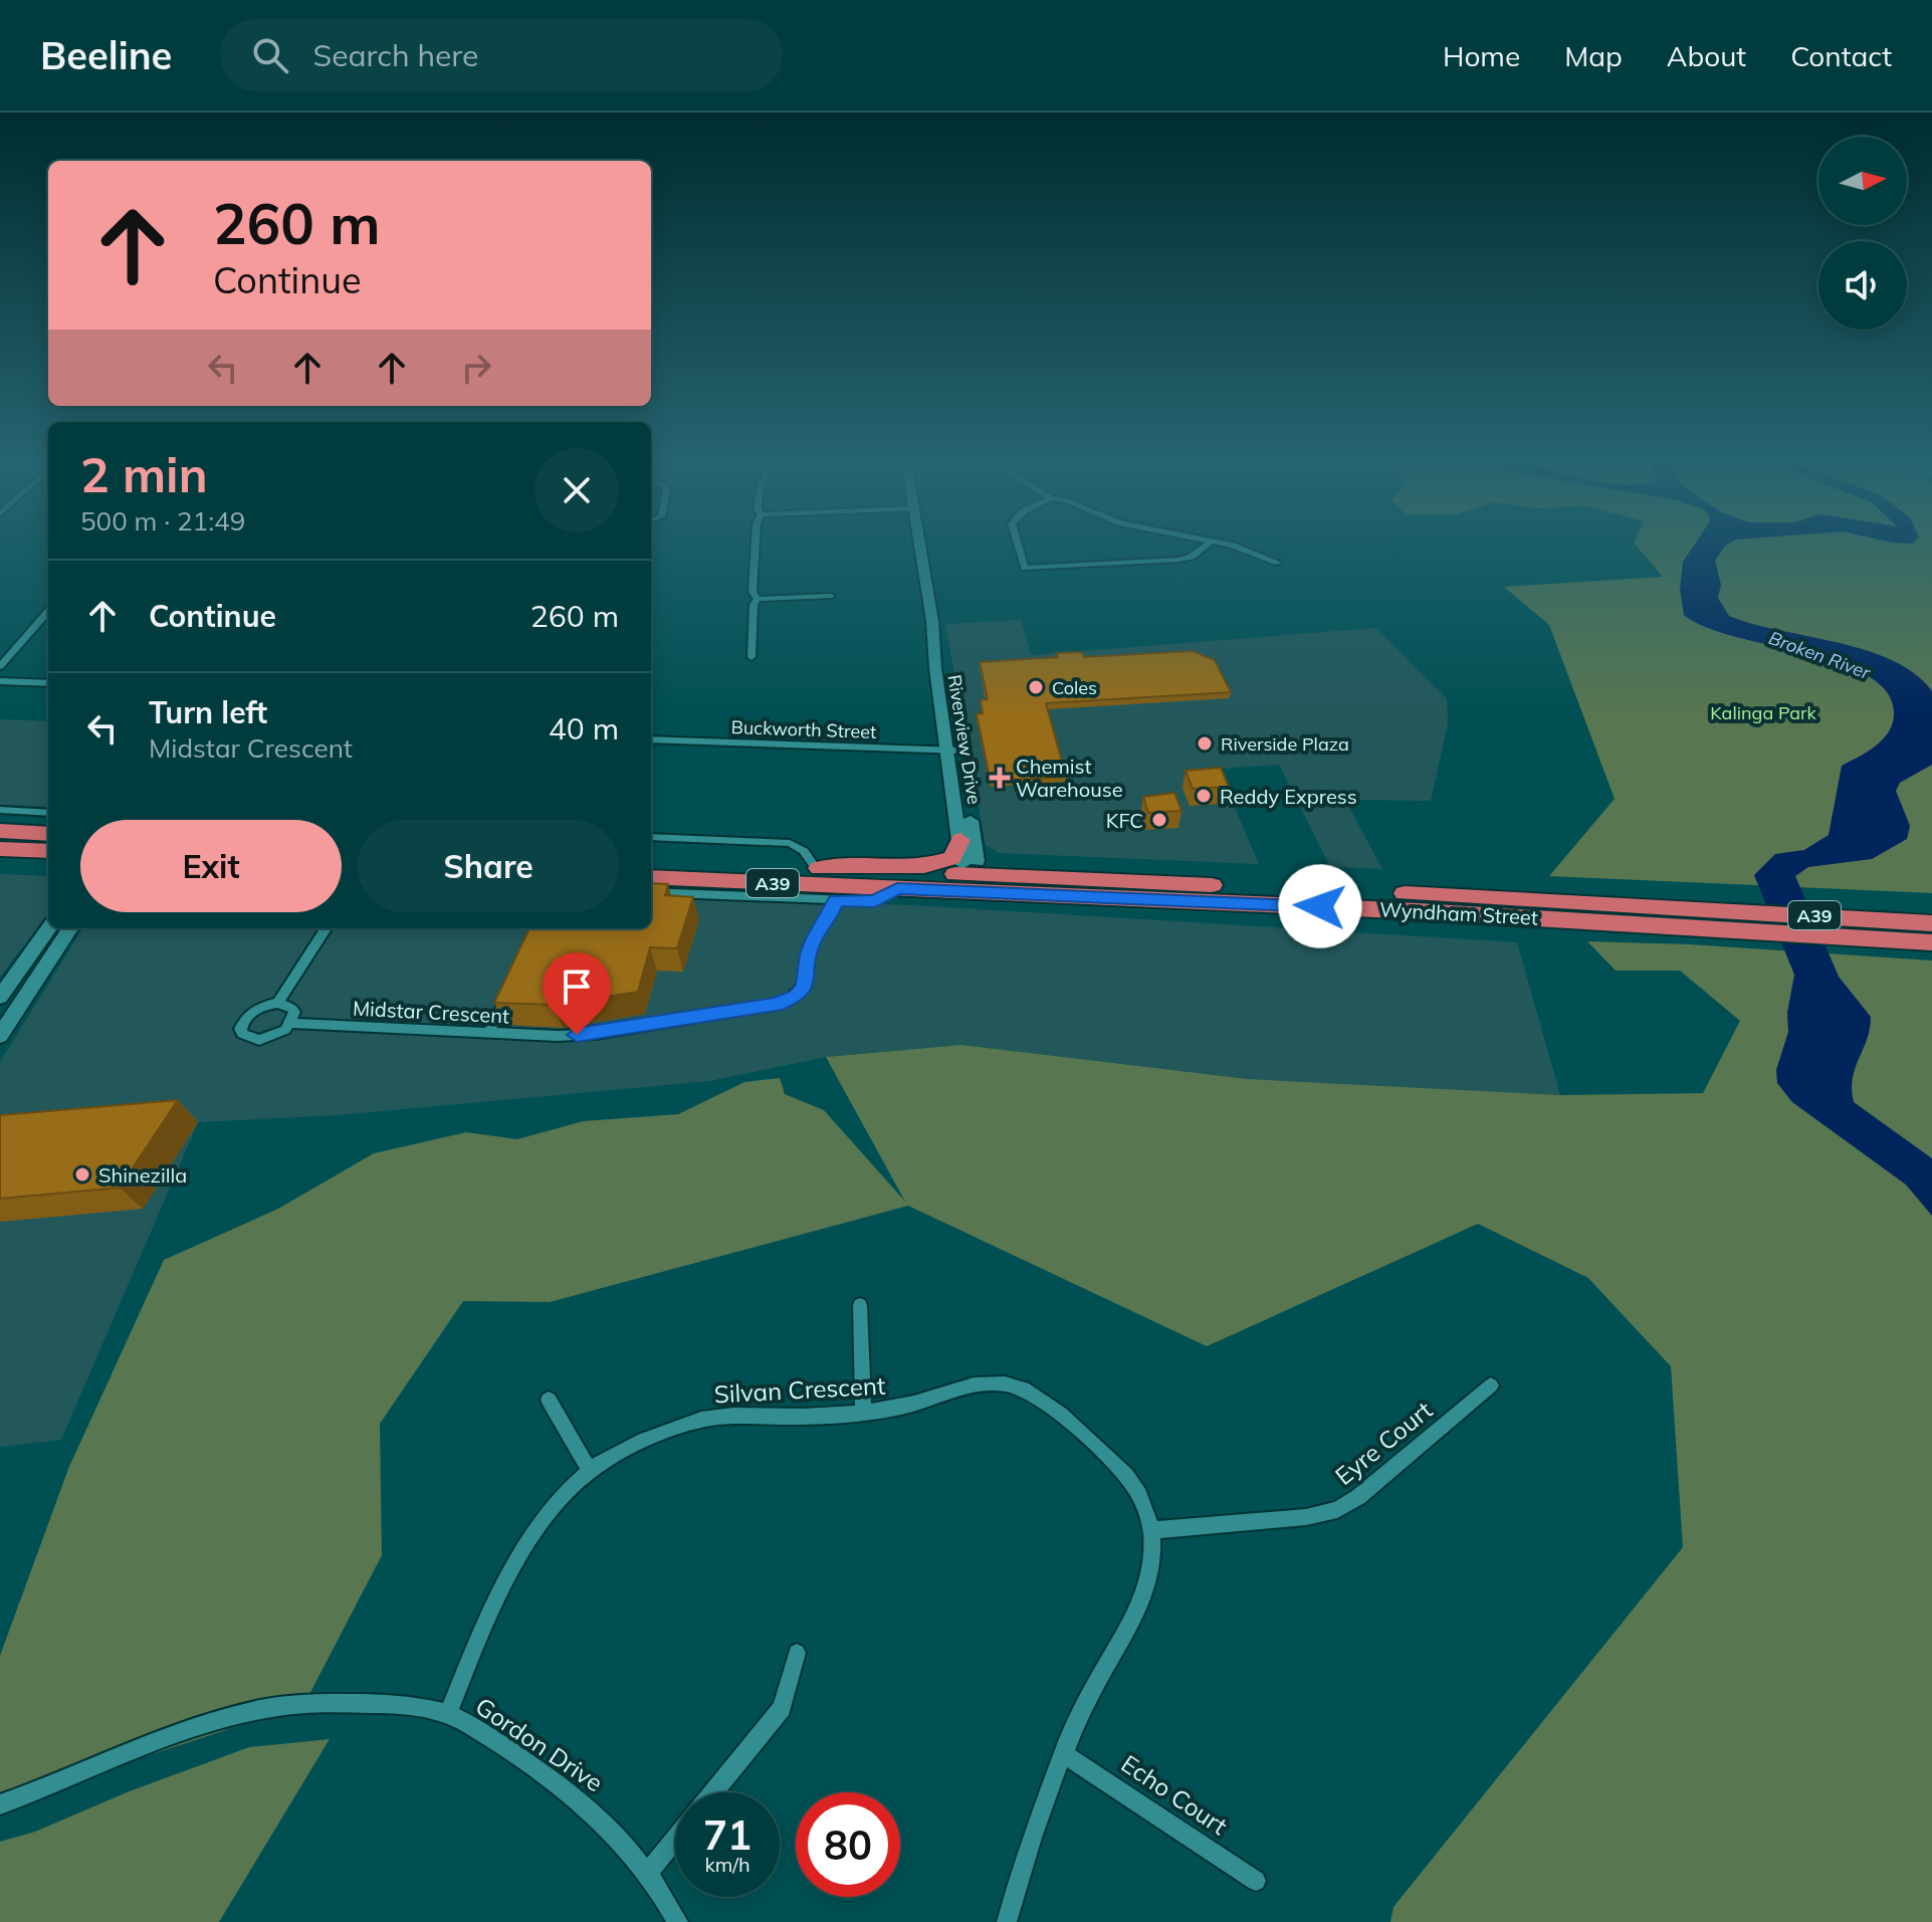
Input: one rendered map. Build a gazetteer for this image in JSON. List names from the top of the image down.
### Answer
{
  "streets": {
    "highway": ["A39", "Wyndham Street"],
    "street": [
      "Buckworth Street",
      "Riverview Drive",
      "Midstar Crescent",
      "Silvan Crescent",
      "Eyre Court",
      "Gordon Drive",
      "Echo Court"
    ]
  },
  "crossings": [
    ["Buckworth Street", "Riverview Drive"],
    ["Riverview Drive", "Wyndham Street"],
    ["Silvan Crescent", "Eyre Court"],
    ["Silvan Crescent", "Gordon Drive"],
    ["Silvan Crescent", "Echo Court"]
  ],
  "water": ["Broken River"],
  "parks": ["Kalinga Park"],
  "places": {
    "other": [
      "Coles",
      "Riverside Plaza",
      "Reddy Express",
      "KFC",
      "Shinezilla"
    ],
    "health": ["Chemist Warehouse"]
  },
  "north": "right",
  "page": {
    "header": "Beeline",
    "search": "Search here",
    "nav": [
      "Home",
      "Map",
      "About",
      "Contact"
    ],
    "turn": ["260 m", "Continue"],
    "heading": ["2 min", "500 m · 21:49"],
    "list": [
      {
        "name": "Continue",
        "value": "260 m"
      },
      {
        "name": "Turn left",
        "note": "Midstar Crescent",
        "value": "40 m"
      }
    ],
    "buttons": ["Exit", "Share"],
    "speed": "71 km/h",
    "limit": "80"
  }
}
